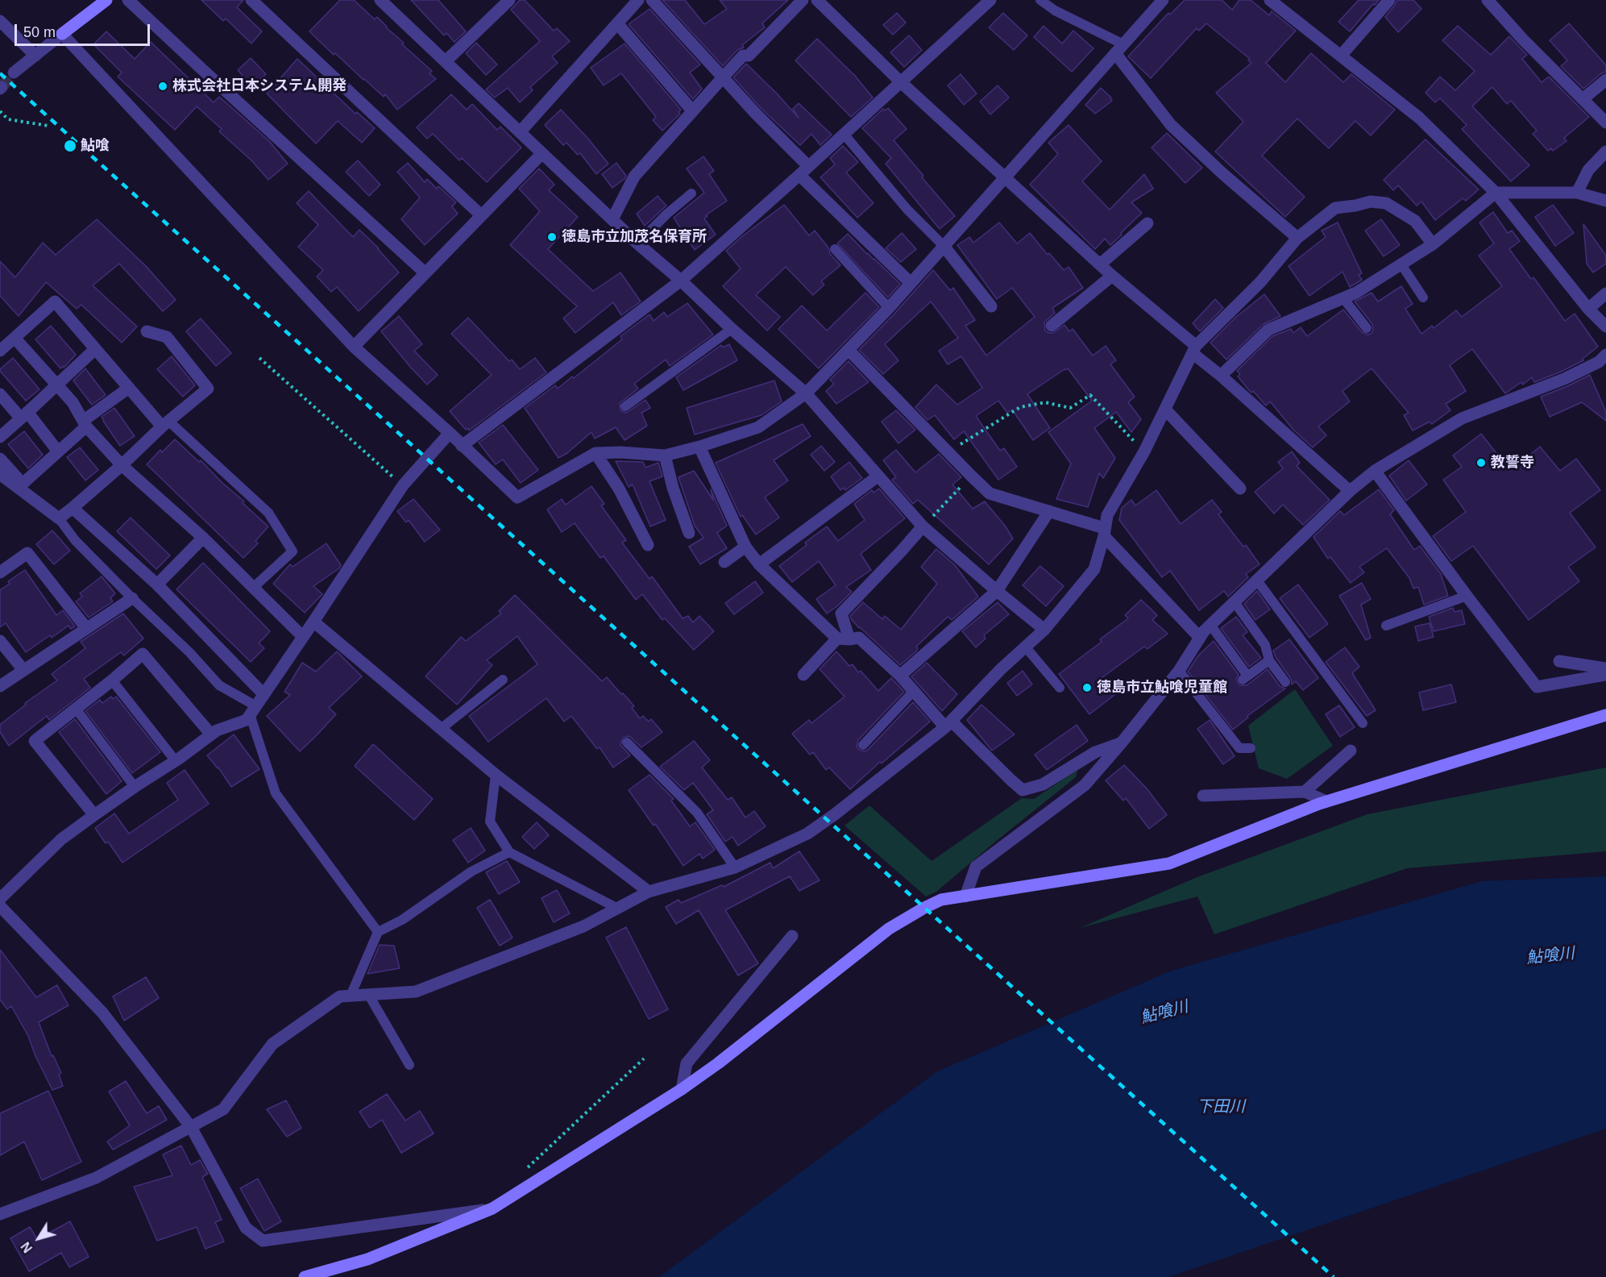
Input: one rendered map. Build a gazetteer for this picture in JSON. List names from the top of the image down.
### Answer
{
  "water": ["鮎喰川", "下田川"],
  "places": [
    "株式会社日本システム開発",
    "鮎喰",
    "徳島市立加茂名保育所",
    "教誓寺",
    "徳島市立鮎喰児童館"
  ],
  "scale_bar": "50 m",
  "north": "bottom left"
}
